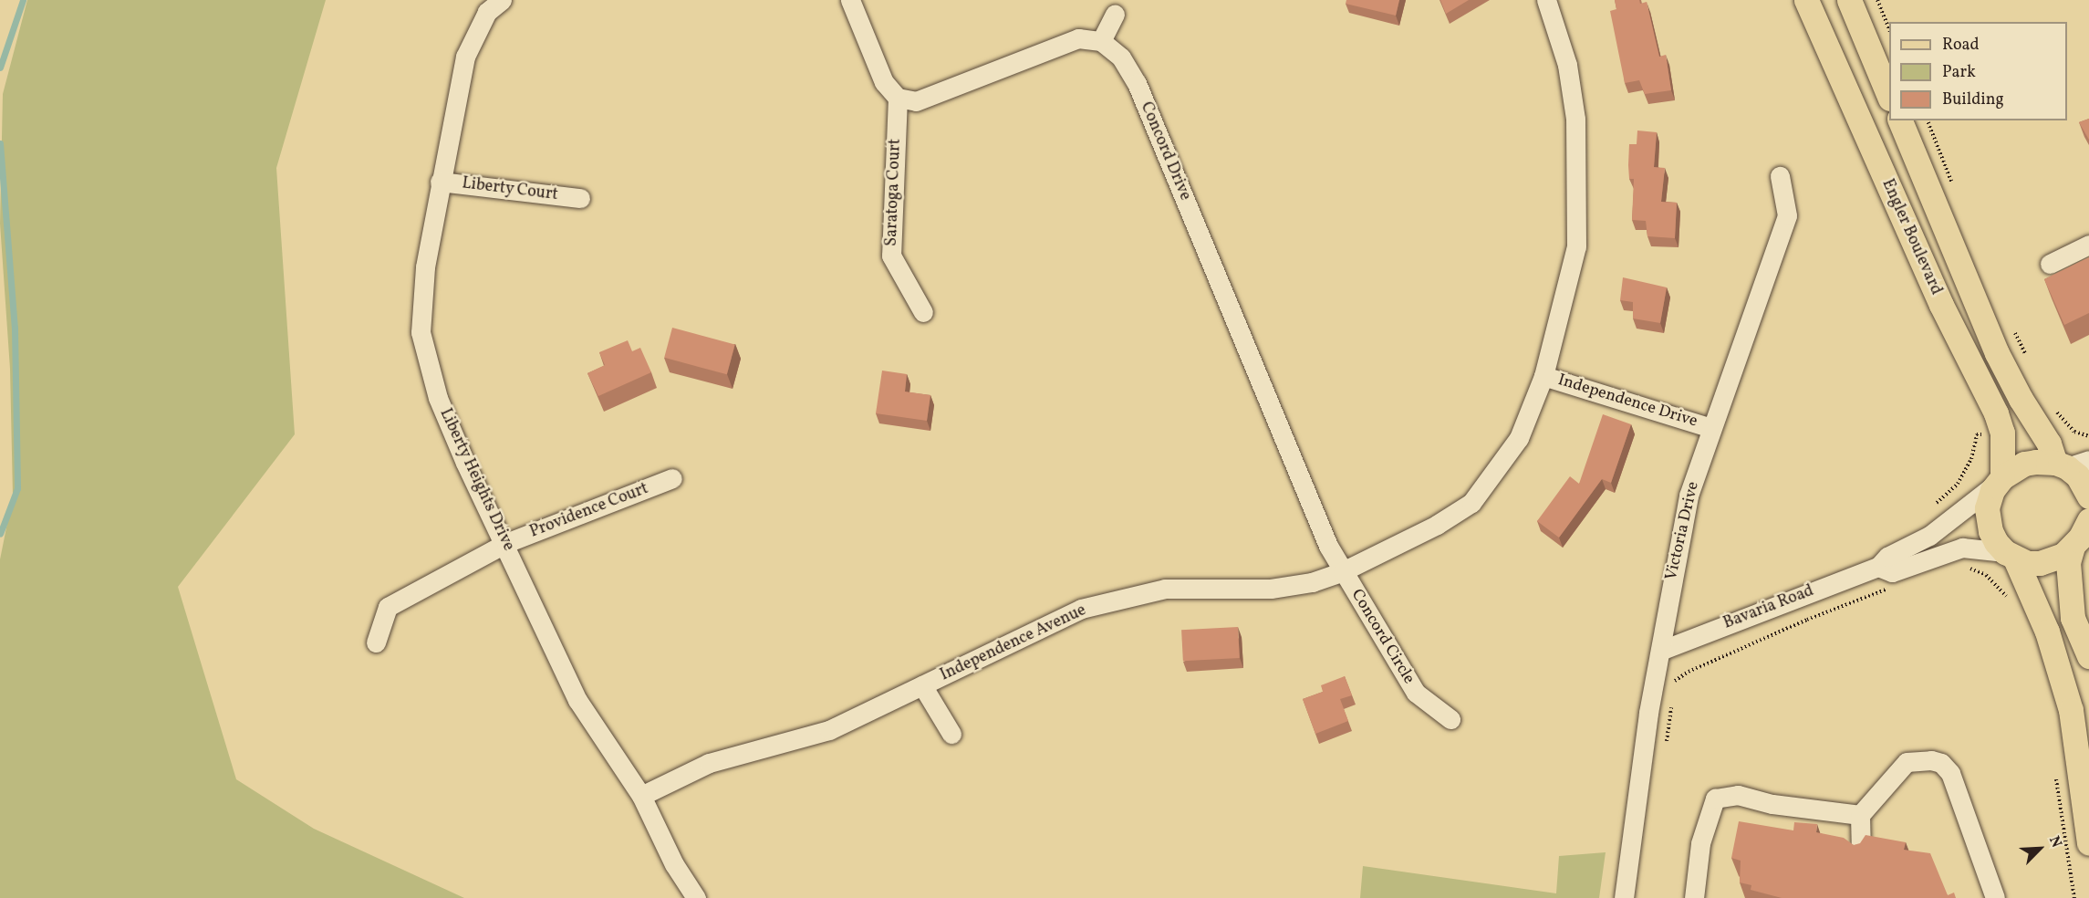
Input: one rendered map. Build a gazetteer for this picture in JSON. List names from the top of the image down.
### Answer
{
  "streets": {
    "main road": ["Engler Boulevard"],
    "street": [
      "Concord Drive",
      "Liberty Court",
      "Saratoga Court",
      "Independence Drive",
      "Liberty Heights Drive",
      "Providence Court",
      "Victoria Drive",
      "Bavaria Road",
      "Concord Circle",
      "Independence Avenue"
    ]
  },
  "crossings": [
    ["Concord Drive", "Concord Circle"],
    ["Concord Drive", "Independence Avenue"],
    ["Liberty Court", "Liberty Heights Drive"],
    ["Engler Boulevard", "Bavaria Road"],
    ["Independence Drive", "Victoria Drive"],
    ["Independence Drive", "Independence Avenue"],
    ["Liberty Heights Drive", "Providence Court"],
    ["Liberty Heights Drive", "Independence Avenue"],
    ["Victoria Drive", "Bavaria Road"],
    ["Concord Circle", "Independence Avenue"]
  ],
  "legend": ["Road", "Park", "Building"],
  "north": "top right"
}
